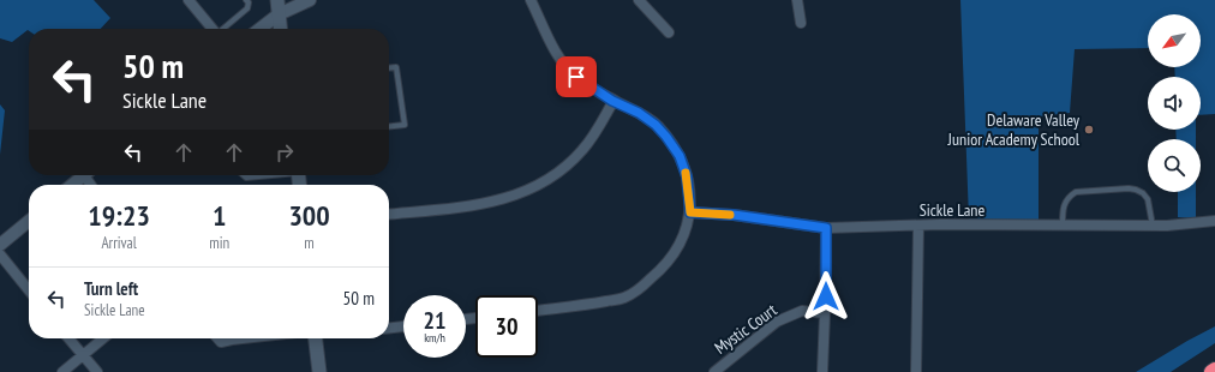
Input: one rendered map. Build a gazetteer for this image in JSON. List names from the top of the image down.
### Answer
{
  "streets": {
    "street": ["Sickle Lane", "Mystic Court"]
  },
  "places": ["Delaware Valley Junior Academy School"],
  "north": "bottom left",
  "page": {
    "turn": ["50 m", "Sickle Lane"],
    "eta": [
      "19:23",
      "Arrival",
      "1",
      "min",
      "300",
      "m"
    ],
    "list": [
      {
        "name": "Turn left",
        "note": "Sickle Lane",
        "value": "50 m"
      }
    ],
    "speed": "21 km/h",
    "limit": "30"
  }
}
